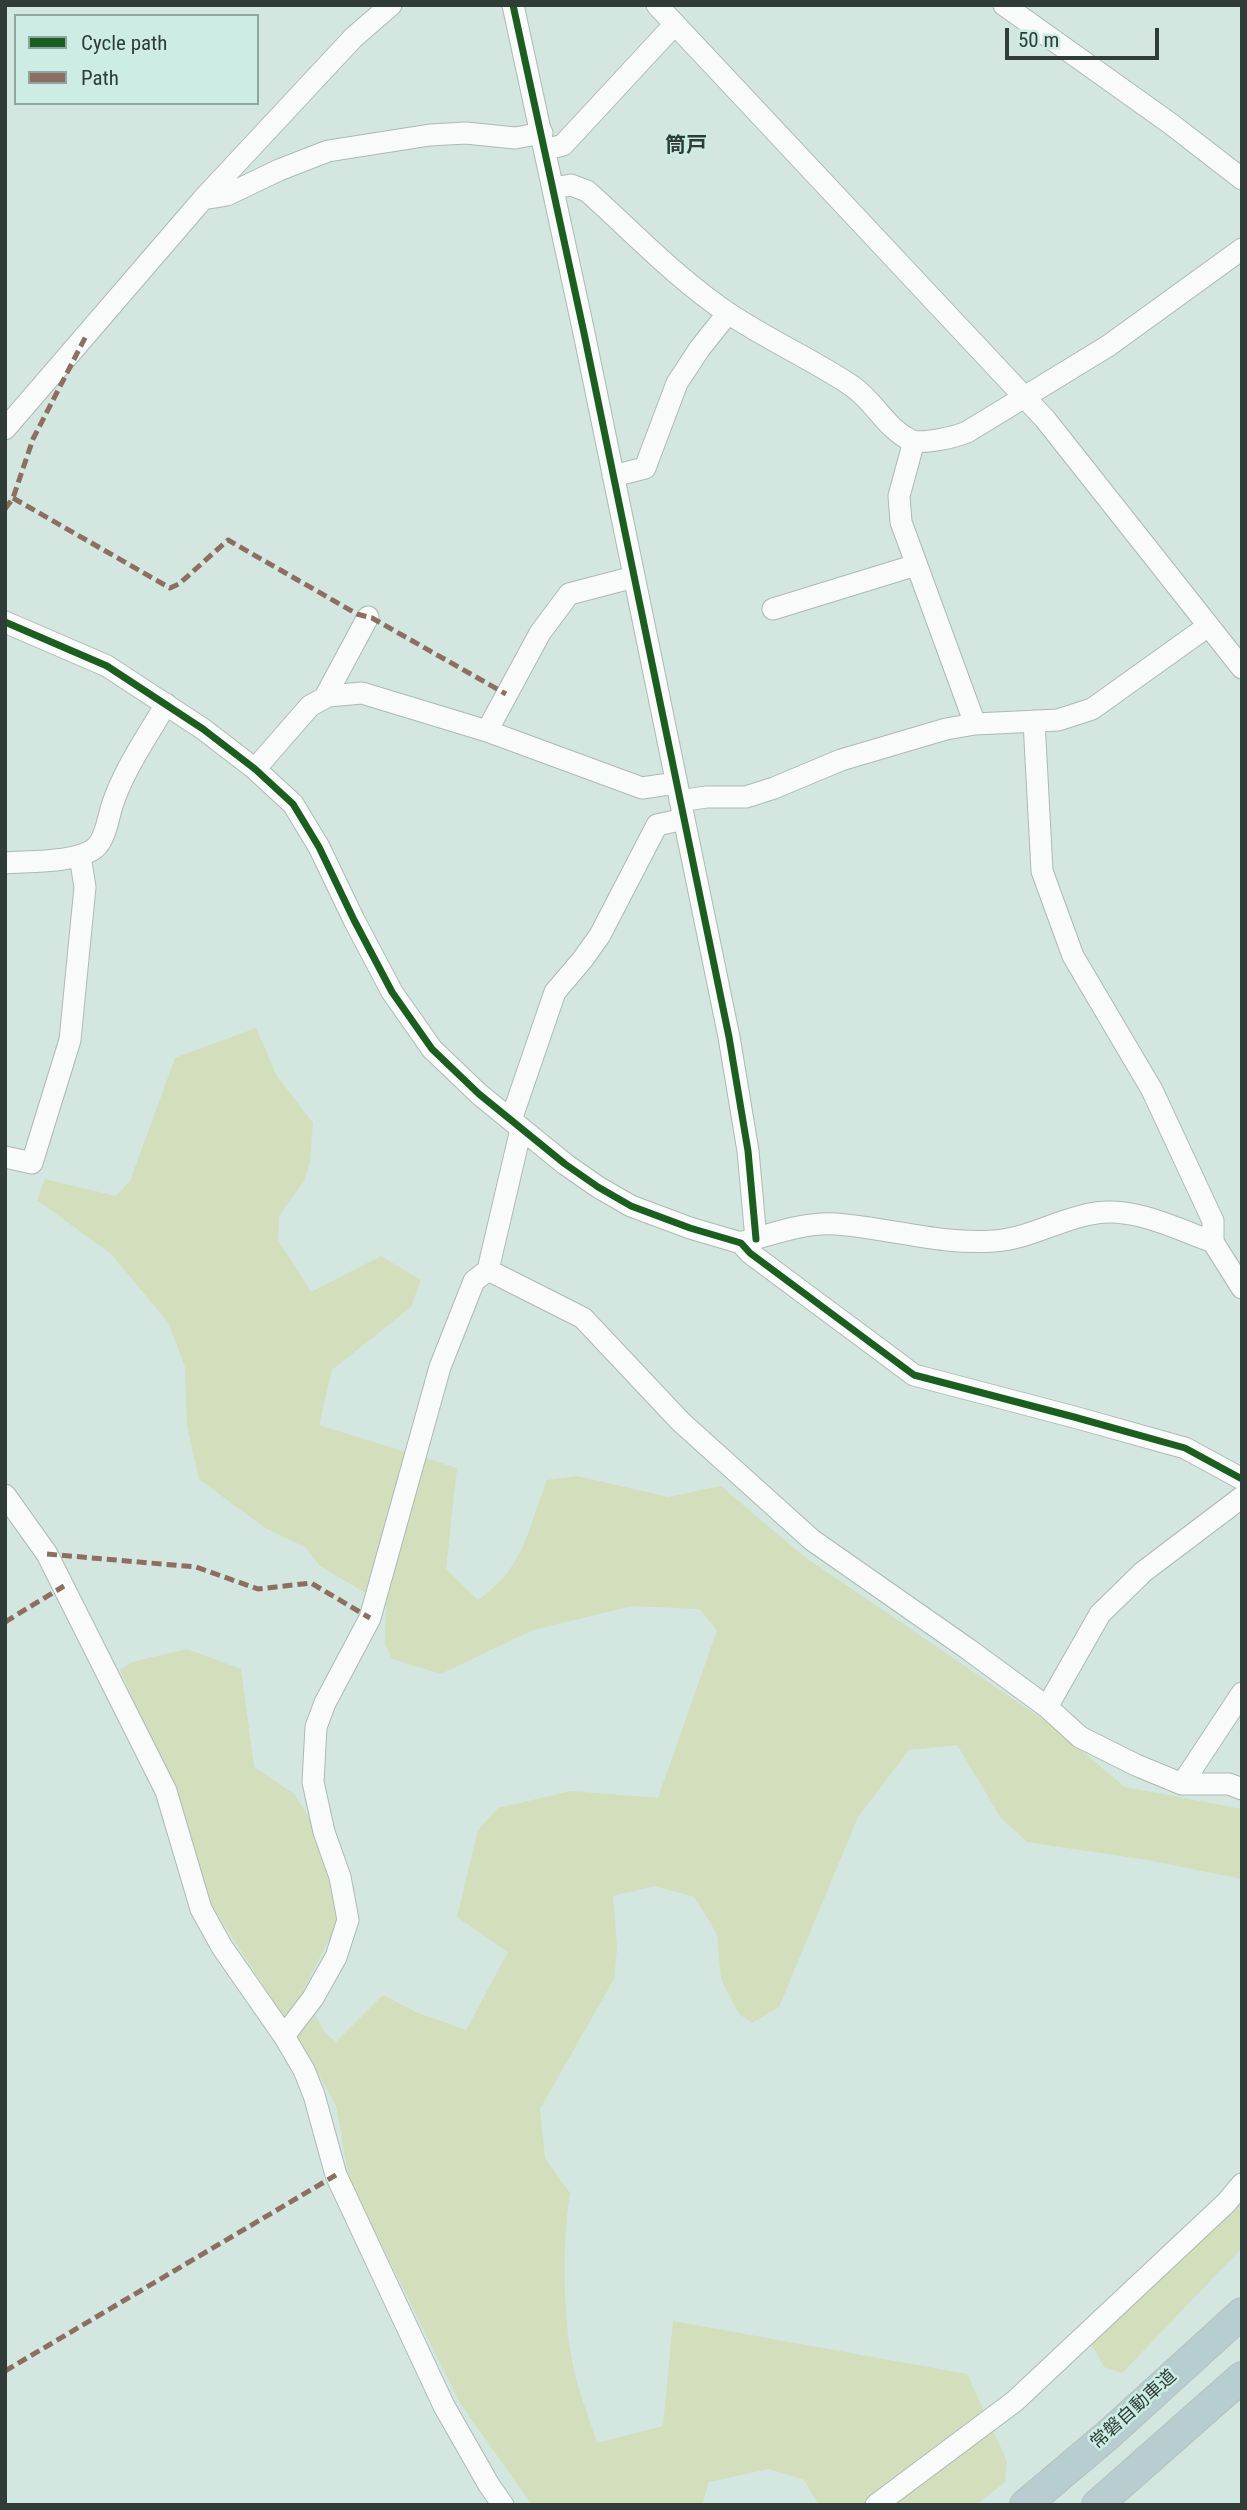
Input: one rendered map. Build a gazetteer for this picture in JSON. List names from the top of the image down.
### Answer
{
  "streets": {
    "highway": ["常磐自動車道"]
  },
  "districts": ["筒戸"],
  "legend": ["Cycle path", "Path"],
  "scale_bar": "50 m"
}
